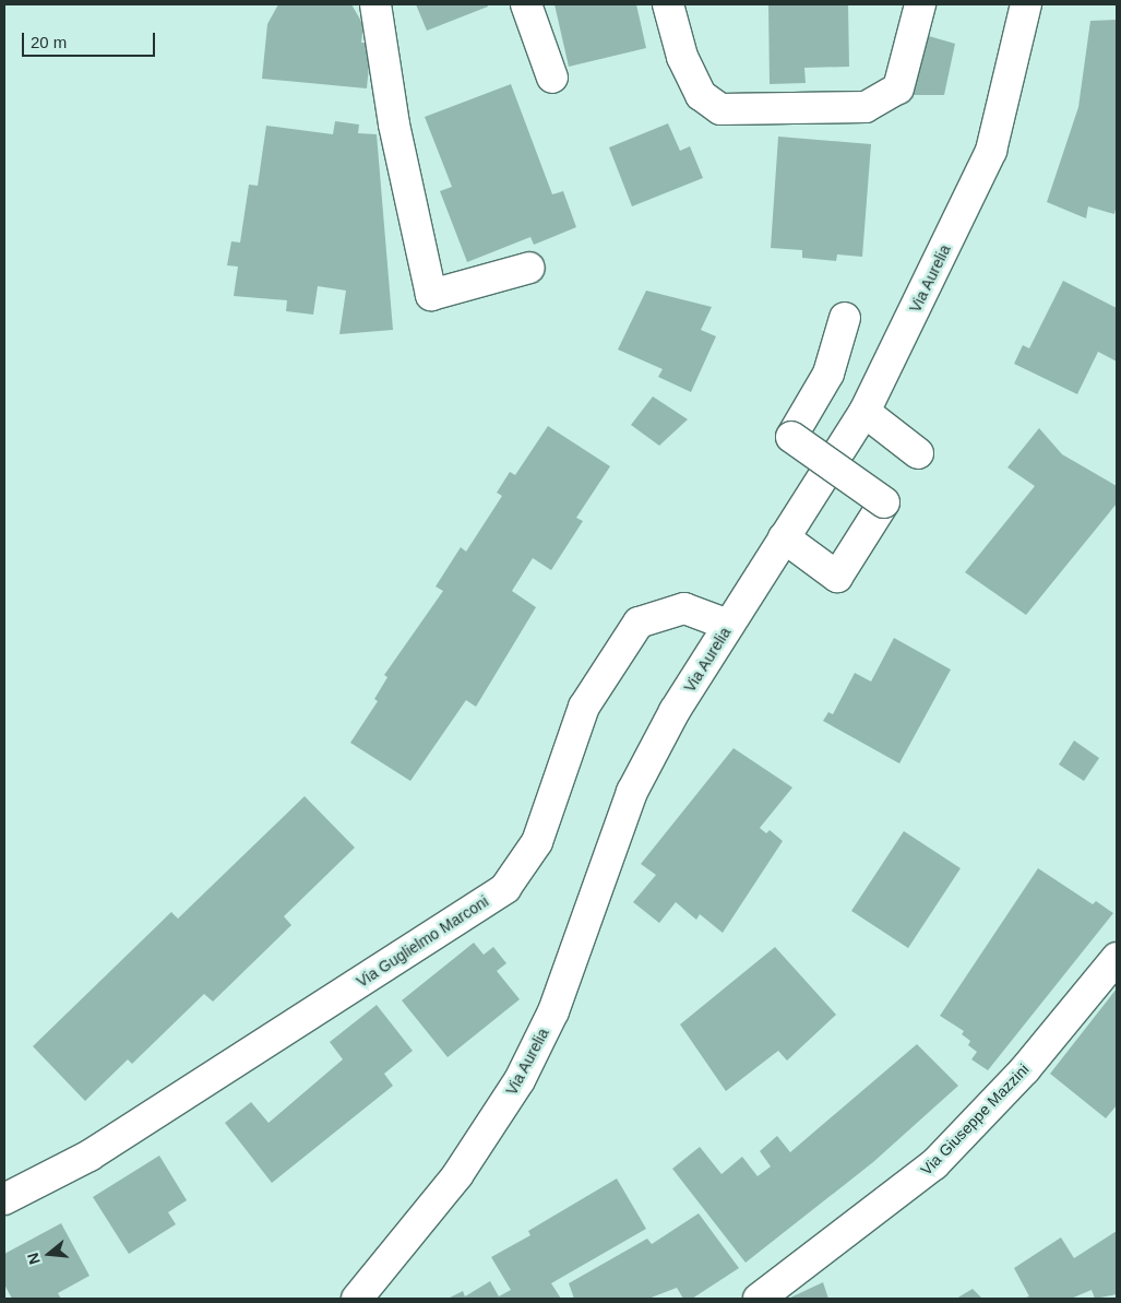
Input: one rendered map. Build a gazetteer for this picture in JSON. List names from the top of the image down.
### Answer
{
  "streets": {
    "street": ["Via Aurelia", "Via Guglielmo Marconi", "Via Giuseppe Mazzini"]
  },
  "crossings": [
    ["Via Aurelia", "Via Guglielmo Marconi"]
  ],
  "scale_bar": "20 m",
  "north": "left"
}
